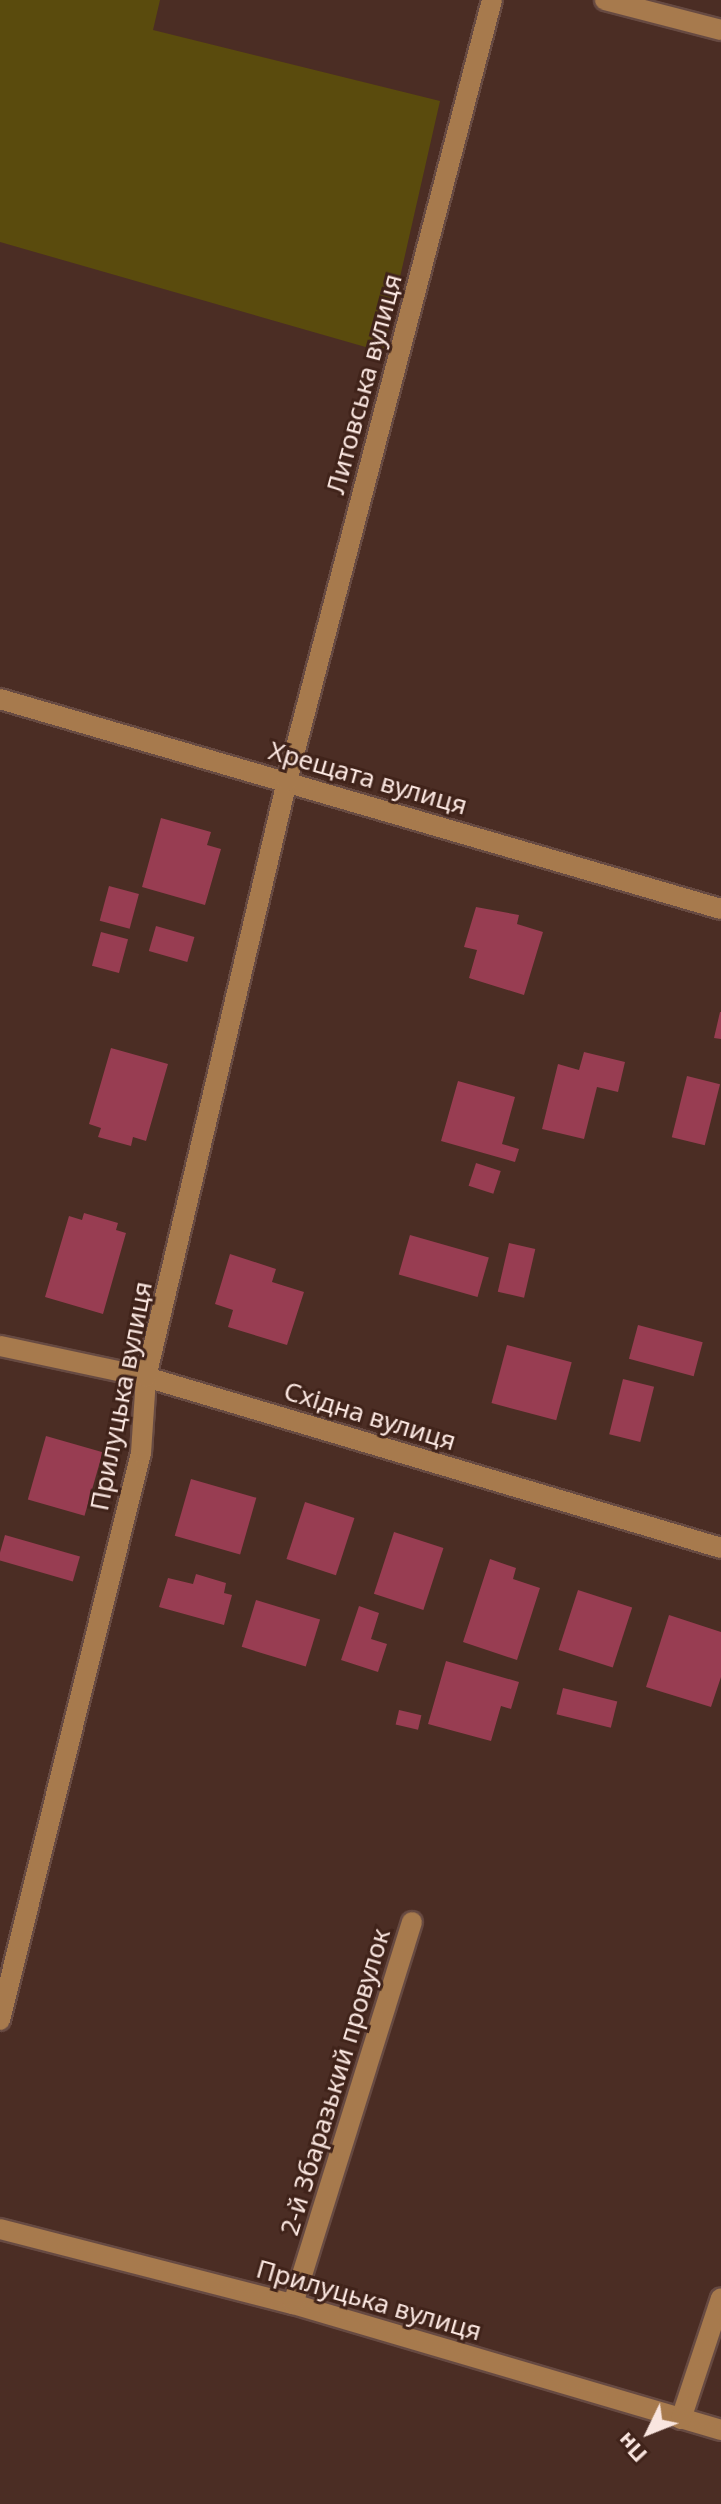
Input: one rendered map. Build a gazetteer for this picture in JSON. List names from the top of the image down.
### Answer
{
  "streets": {
    "street": [
      "Литовська вулиця",
      "Хрещата вулиця",
      "Прилуцька вулиця",
      "Східна вулиця",
      "2-й Збаразький провулок"
    ]
  },
  "crossings": [
    ["Литовська вулиця", "Хрещата вулиця"],
    ["Литовська вулиця", "Прилуцька вулиця"],
    ["Хрещата вулиця", "Прилуцька вулиця"],
    ["Прилуцька вулиця", "Східна вулиця"],
    ["Прилуцька вулиця", "2-й Збаразький провулок"]
  ],
  "north": "bottom left"
}
